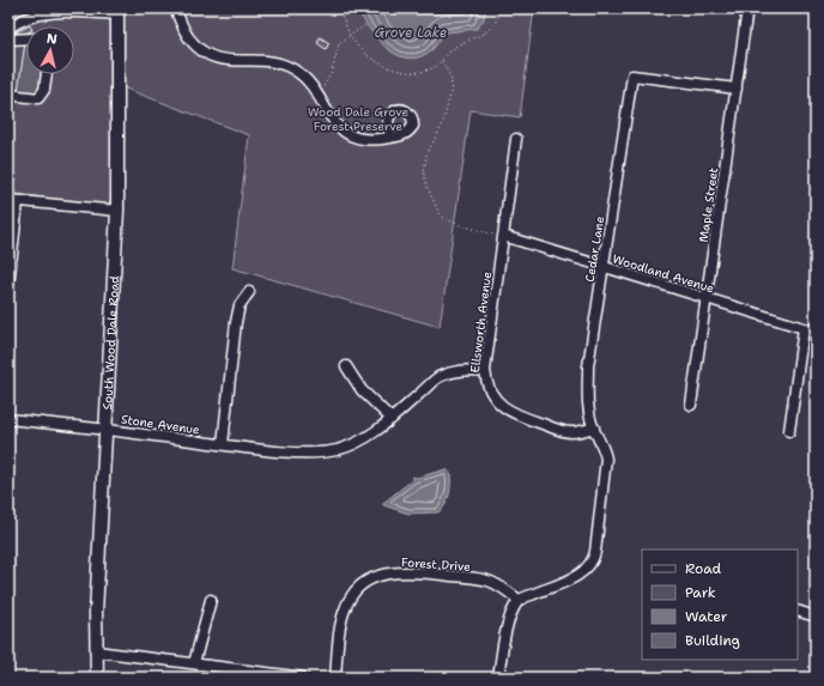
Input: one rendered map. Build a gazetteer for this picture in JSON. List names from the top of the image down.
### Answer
{
  "streets": {
    "main road": ["South Wood Dale Road"],
    "street": [
      "Maple Street",
      "Cedar Lane",
      "Woodland Avenue",
      "Ellsworth Avenue",
      "Stone Avenue",
      "Forest Drive"
    ]
  },
  "crossings": [
    ["Maple Street", "Cedar Lane"],
    ["Maple Street", "Woodland Avenue"],
    ["Cedar Lane", "Woodland Avenue"],
    ["Cedar Lane", "Ellsworth Avenue"],
    ["Cedar Lane", "Forest Drive"],
    ["Woodland Avenue", "Ellsworth Avenue"],
    ["Ellsworth Avenue", "Stone Avenue"],
    ["South Wood Dale Road", "Stone Avenue"]
  ],
  "water": ["Grove Lake"],
  "parks": ["Wood Dale Grove Forest Preserve"],
  "legend": [
    "Road",
    "Park",
    "Water",
    "Building"
  ],
  "north": "top"
}
